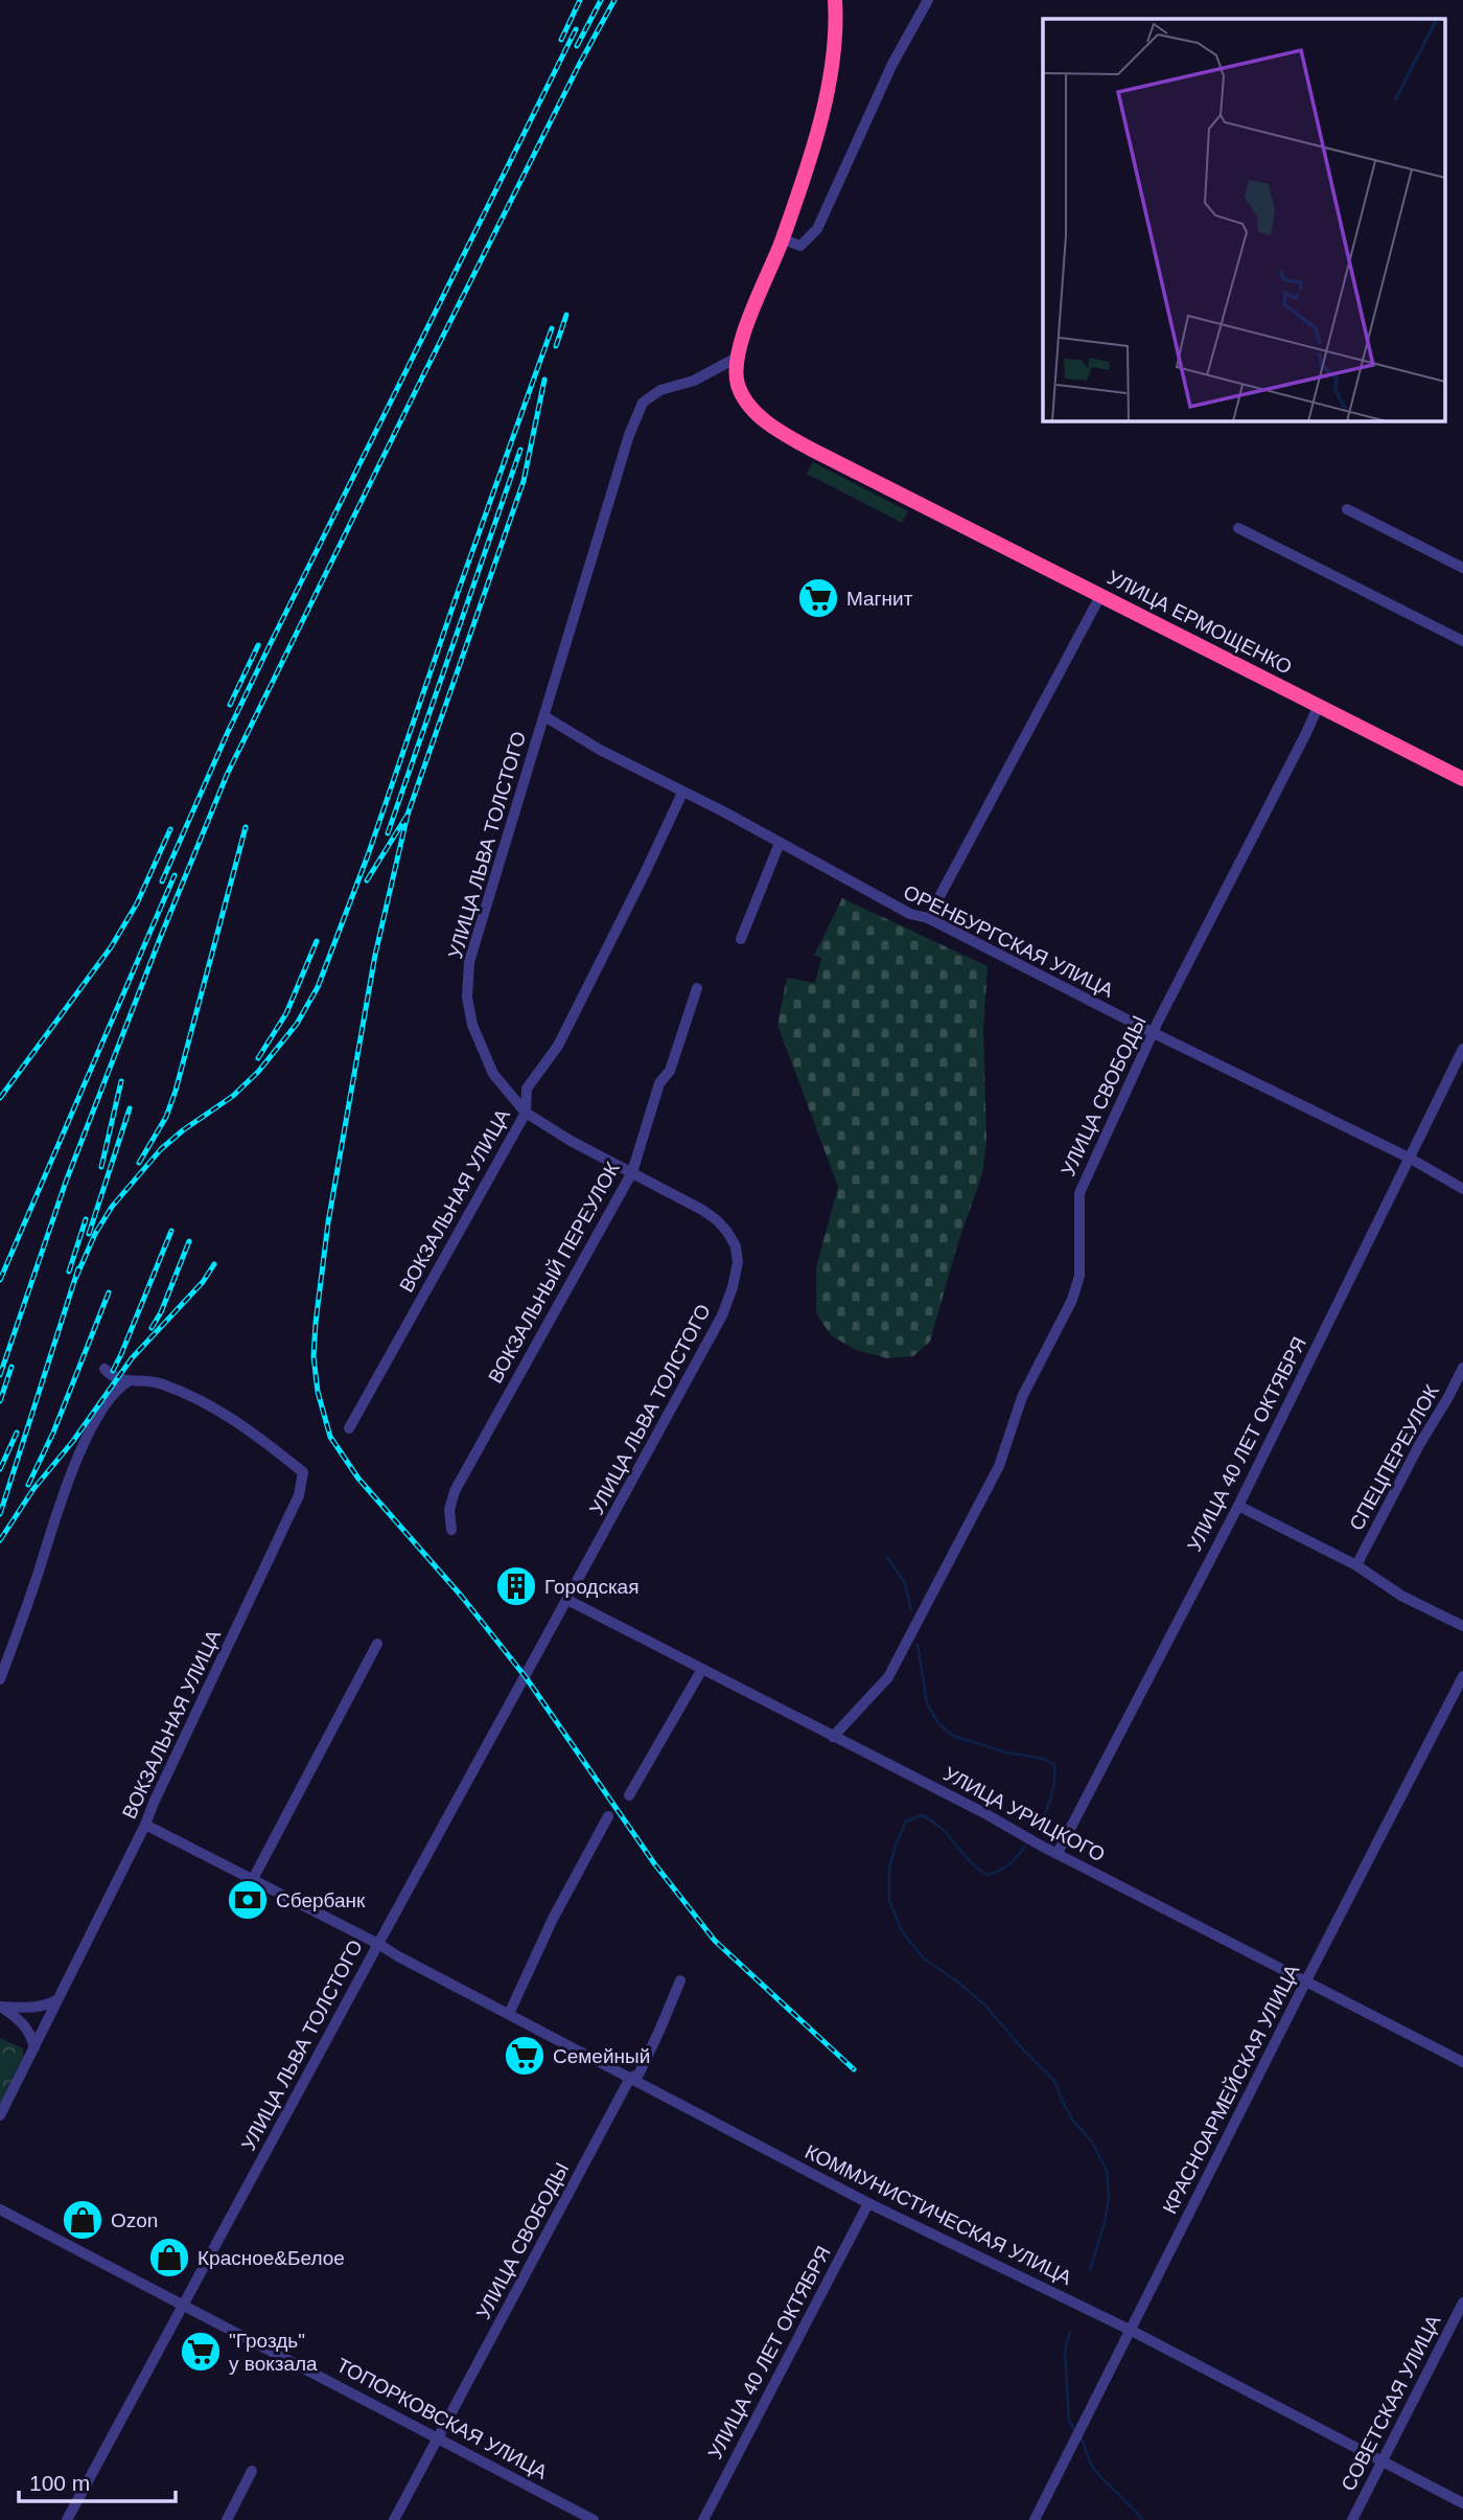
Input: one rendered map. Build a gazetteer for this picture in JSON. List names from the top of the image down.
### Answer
{
  "streets": {
    "highway": ["УЛИЦА ЕРМОЩЕНКО"],
    "street": [
      "УЛИЦА ЛЬВА ТОЛСТОГО",
      "ОРЕНБУРГСКАЯ УЛИЦА",
      "УЛИЦА СВОБОДЫ",
      "ВОКЗАЛЬНАЯ УЛИЦА",
      "ВОКЗАЛЬНЫЙ ПЕРЕУЛОК",
      "УЛИЦА 40 ЛЕТ ОКТЯБРЯ",
      "СПЕЦПЕРЕУЛОК",
      "УЛИЦА УРИЦКОГО",
      "КРАСНОАРМЕЙСКАЯ УЛИЦА",
      "КОММУНИСТИЧЕСКАЯ УЛИЦА",
      "СОВЕТСКАЯ УЛИЦА",
      "ТОПОРКОВСКАЯ УЛИЦА"
    ]
  },
  "crossings": [
    ["УЛИЦА ЕРМОЩЕНКО", "УЛИЦА ЛЬВА ТОЛСТОГО"],
    ["УЛИЦА ЕРМОЩЕНКО", "УЛИЦА СВОБОДЫ"],
    ["УЛИЦА ЛЬВА ТОЛСТОГО", "ОРЕНБУРГСКАЯ УЛИЦА"],
    ["УЛИЦА ЛЬВА ТОЛСТОГО", "ВОКЗАЛЬНАЯ УЛИЦА"],
    ["УЛИЦА ЛЬВА ТОЛСТОГО", "ВОКЗАЛЬНЫЙ ПЕРЕУЛОК"],
    ["УЛИЦА ЛЬВА ТОЛСТОГО", "УЛИЦА УРИЦКОГО"],
    ["УЛИЦА ЛЬВА ТОЛСТОГО", "КОММУНИСТИЧЕСКАЯ УЛИЦА"],
    ["УЛИЦА ЛЬВА ТОЛСТОГО", "ТОПОРКОВСКАЯ УЛИЦА"],
    ["ОРЕНБУРГСКАЯ УЛИЦА", "УЛИЦА СВОБОДЫ"],
    ["ОРЕНБУРГСКАЯ УЛИЦА", "ВОКЗАЛЬНАЯ УЛИЦА"],
    ["ОРЕНБУРГСКАЯ УЛИЦА", "УЛИЦА 40 ЛЕТ ОКТЯБРЯ"],
    ["УЛИЦА СВОБОДЫ", "УЛИЦА УРИЦКОГО"],
    ["УЛИЦА СВОБОДЫ", "КОММУНИСТИЧЕСКАЯ УЛИЦА"],
    ["УЛИЦА СВОБОДЫ", "ТОПОРКОВСКАЯ УЛИЦА"],
    ["УЛИЦА 40 ЛЕТ ОКТЯБРЯ", "УЛИЦА УРИЦКОГО"],
    ["УЛИЦА 40 ЛЕТ ОКТЯБРЯ", "КОММУНИСТИЧЕСКАЯ УЛИЦА"],
    ["УЛИЦА УРИЦКОГО", "КРАСНОАРМЕЙСКАЯ УЛИЦА"],
    ["КРАСНОАРМЕЙСКАЯ УЛИЦА", "КОММУНИСТИЧЕСКАЯ УЛИЦА"],
    ["КОММУНИСТИЧЕСКАЯ УЛИЦА", "СОВЕТСКАЯ УЛИЦА"]
  ],
  "places": {
    "supermarket": ["Магнит", "Семейный", "\"Гроздь\" у вокзала"],
    "building": ["Городская"],
    "bank": ["Сбербанк"],
    "shop": ["Ozon", "Красное&Белое"]
  },
  "scale_bar": "100 m"
}
